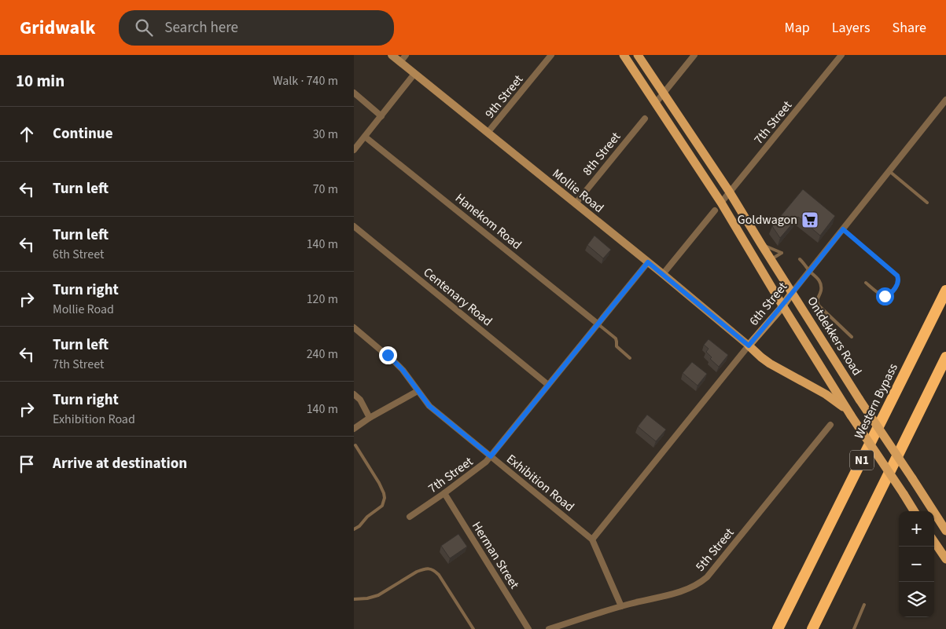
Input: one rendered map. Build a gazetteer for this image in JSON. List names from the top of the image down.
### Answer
{
  "streets": {
    "highway": ["Western Bypass", "N1"],
    "main road": ["Mollie Road", "6th Street", "Ontdekkers Road"],
    "street": [
      "9th Street",
      "7th Street",
      "8th Street",
      "Hanekom Road",
      "Centenary Road",
      "Exhibition Road",
      "5th Street",
      "Herman Street"
    ]
  },
  "crossings": [
    ["9th Street", "Mollie Road"],
    ["7th Street", "Mollie Road"],
    ["7th Street", "Hanekom Road"],
    ["7th Street", "Centenary Road"],
    ["7th Street", "Ontdekkers Road"],
    ["7th Street", "Exhibition Road"],
    ["7th Street", "Herman Street"],
    ["8th Street", "Mollie Road"],
    ["Mollie Road", "6th Street"],
    ["6th Street", "Ontdekkers Road"],
    ["6th Street", "Exhibition Road"],
    ["Exhibition Road", "5th Street"]
  ],
  "places": {
    "supermarket": ["Goldwagon"]
  },
  "page": {
    "header": "Gridwalk",
    "search": "Search here",
    "nav": ["Map", "Layers", "Share"],
    "heading": ["10 min", "Walk · 740 m"],
    "list": [
      ["Continue", "30 m"],
      ["Turn left", "70 m"],
      ["Turn left", "6th Street", "140 m"],
      ["Turn right", "Mollie Road", "120 m"],
      ["Turn left", "7th Street", "240 m"],
      ["Turn right", "Exhibition Road", "140 m"],
      "Arrive at destination"
    ],
    "map_buttons": ["+", "−"]
  }
}
